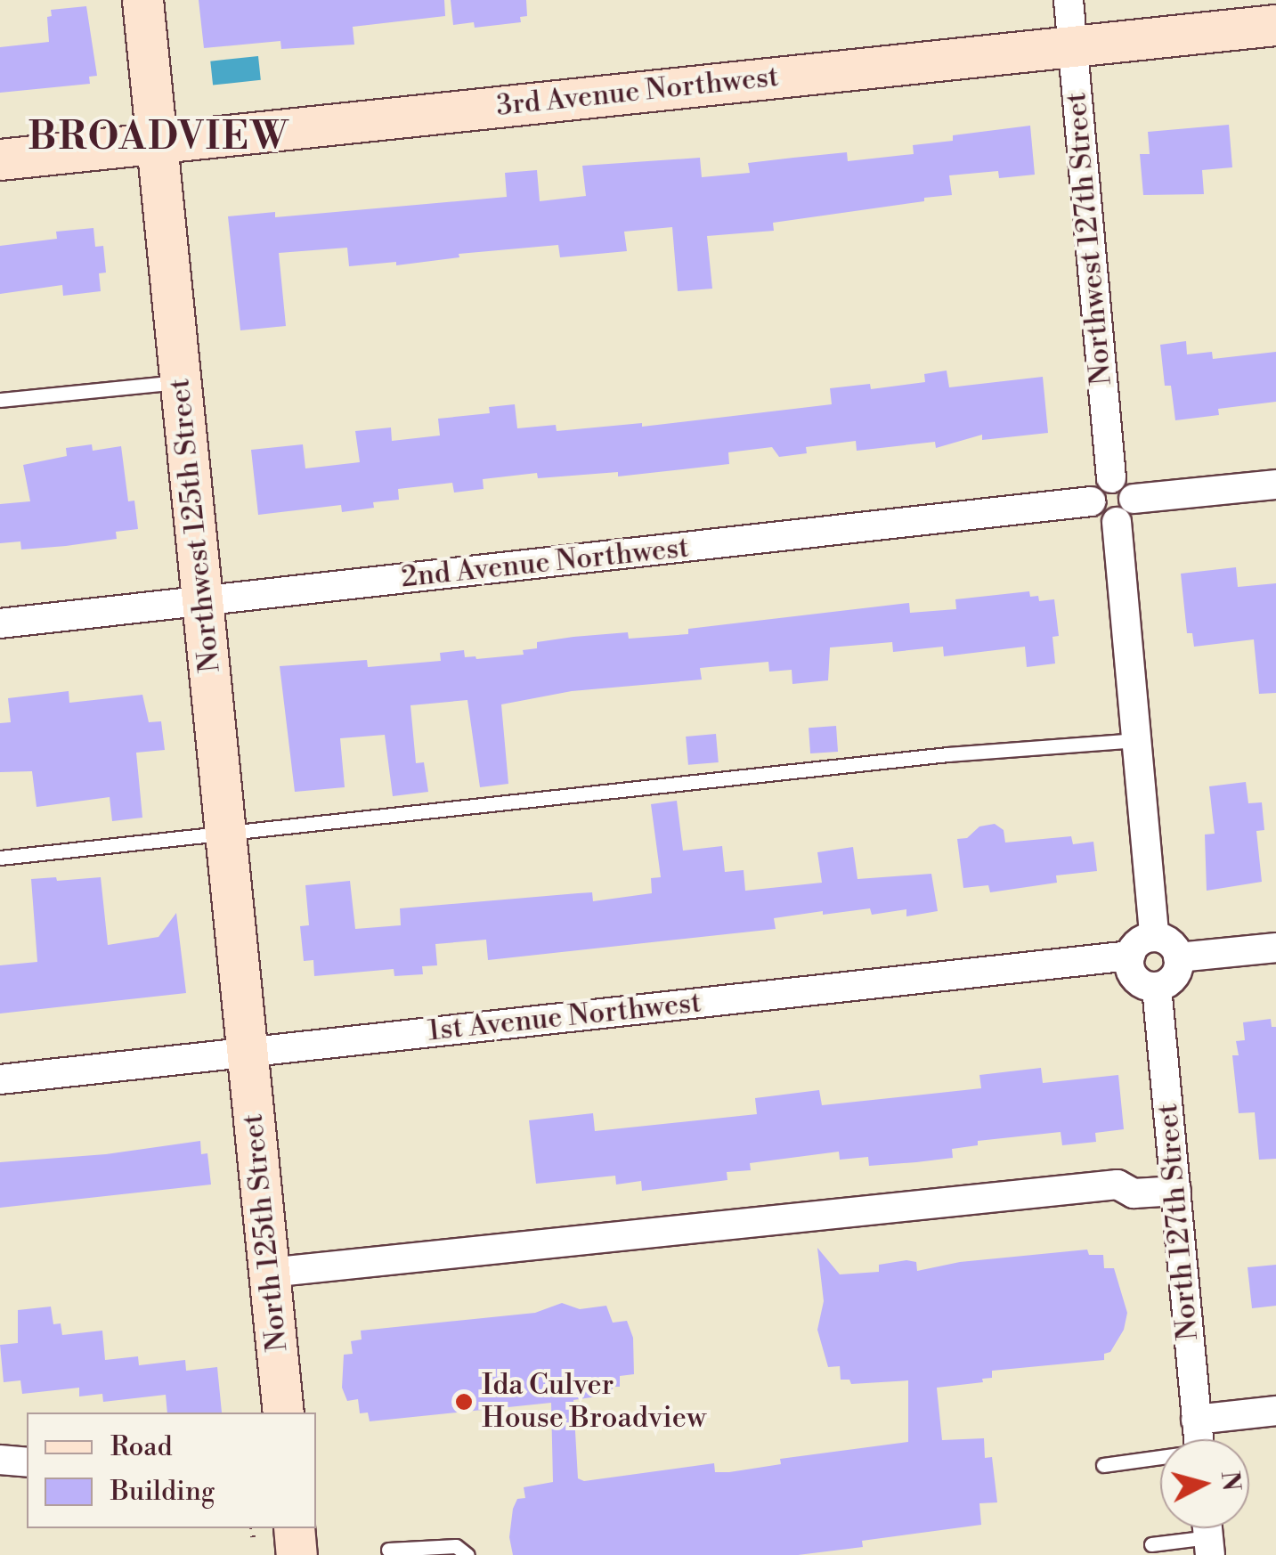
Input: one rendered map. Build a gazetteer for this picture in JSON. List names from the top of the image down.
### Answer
{
  "streets": {
    "street": [
      "3rd Avenue Northwest",
      "Northwest 127th Street",
      "Northwest 125th Street",
      "2nd Avenue Northwest",
      "1st Avenue Northwest",
      "North 127th Street",
      "North 125th Street"
    ]
  },
  "crossings": [
    ["3rd Avenue Northwest", "Northwest 127th Street"],
    ["3rd Avenue Northwest", "Northwest 125th Street"],
    ["Northwest 127th Street", "2nd Avenue Northwest"],
    ["Northwest 125th Street", "2nd Avenue Northwest"],
    ["Northwest 125th Street", "1st Avenue Northwest"],
    ["Northwest 125th Street", "North 125th Street"],
    ["1st Avenue Northwest", "North 127th Street"],
    ["1st Avenue Northwest", "North 125th Street"]
  ],
  "districts": ["BROADVIEW"],
  "places": ["Ida Culver House Broadview"],
  "legend": ["Road", "Building"],
  "north": "right"
}
